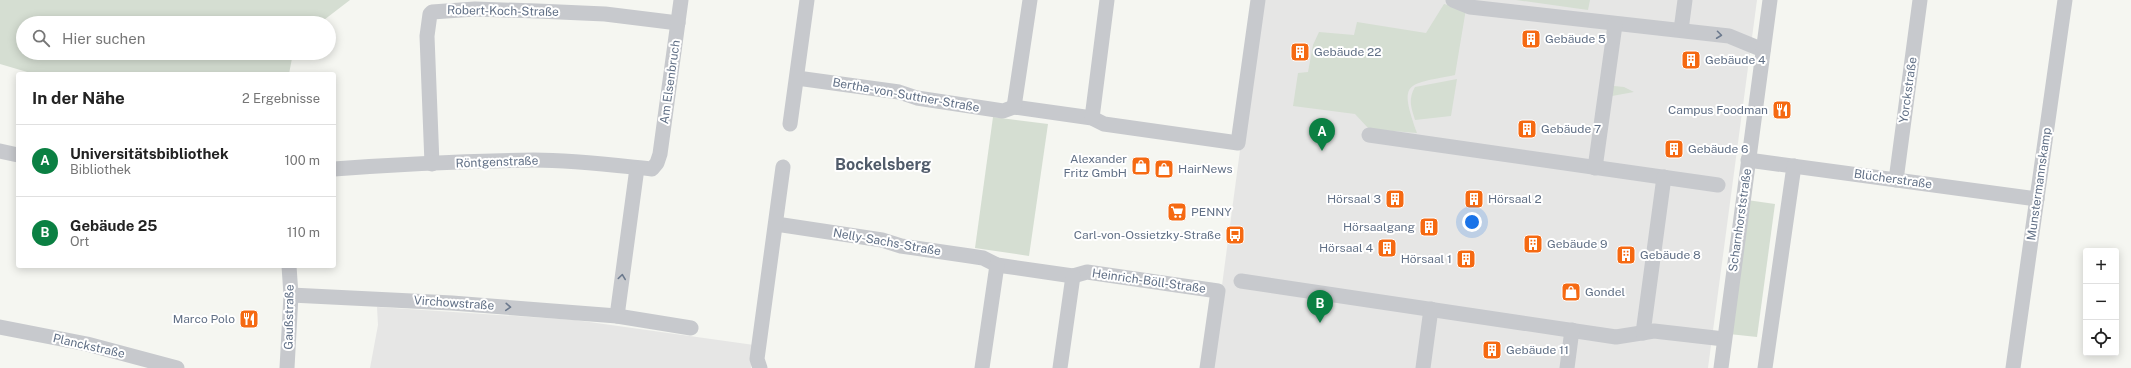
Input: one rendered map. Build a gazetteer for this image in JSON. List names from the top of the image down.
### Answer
{
  "streets": {
    "street": [
      "Robert-Koch-Straße",
      "Am Elsenbruch",
      "Yorckstraße",
      "Bertha-von-Suttner-Straße",
      "Röntgenstraße",
      "Blücherstraße",
      "Munstermannskamp",
      "Scharnhorststraße",
      "Nelly-Sachs-Straße",
      "Heinrich-Böll-Straße",
      "Virchowstraße",
      "Gaußstraße",
      "Planckstraße"
    ]
  },
  "crossings": [
    ["Robert-Koch-Straße", "Am Elsenbruch"],
    ["Robert-Koch-Straße", "Röntgenstraße"],
    ["Am Elsenbruch", "Röntgenstraße"],
    ["Yorckstraße", "Blücherstraße"],
    ["Blücherstraße", "Munstermannskamp"],
    ["Blücherstraße", "Scharnhorststraße"],
    ["Nelly-Sachs-Straße", "Heinrich-Böll-Straße"],
    ["Virchowstraße", "Gaußstraße"]
  ],
  "one_way": ["Virchowstraße"],
  "districts": ["Bockelsberg"],
  "places": {
    "building": [
      "Gebäude 5",
      "Gebäude 22",
      "Gebäude 4",
      "Gebäude 7",
      "Gebäude 6",
      "Hörsaal 3",
      "Hörsaal 2",
      "Hörsaalgang",
      "Gebäude 9",
      "Hörsaal 4",
      "Gebäude 8",
      "Hörsaal 1",
      "Gebäude 11"
    ],
    "restaurant": ["Campus Foodman", "Marco Polo"],
    "shop": ["Alexander Fritz GmbH", "HairNews", "Gondel"],
    "supermarket": ["PENNY"],
    "bus stop": ["Carl-von-Ossietzky-Straße"]
  },
  "page": {
    "search": "Hier suchen",
    "heading": ["In der Nähe", "2 Ergebnisse"],
    "pins": ["A", "B"],
    "list": [
      {
        "mark": "A",
        "name": "Universitätsbibliothek",
        "note": "Bibliothek",
        "value": "100 m"
      },
      {
        "mark": "B",
        "name": "Gebäude 25",
        "note": "Ort",
        "value": "110 m"
      }
    ],
    "map_buttons": ["+", "−"]
  }
}
